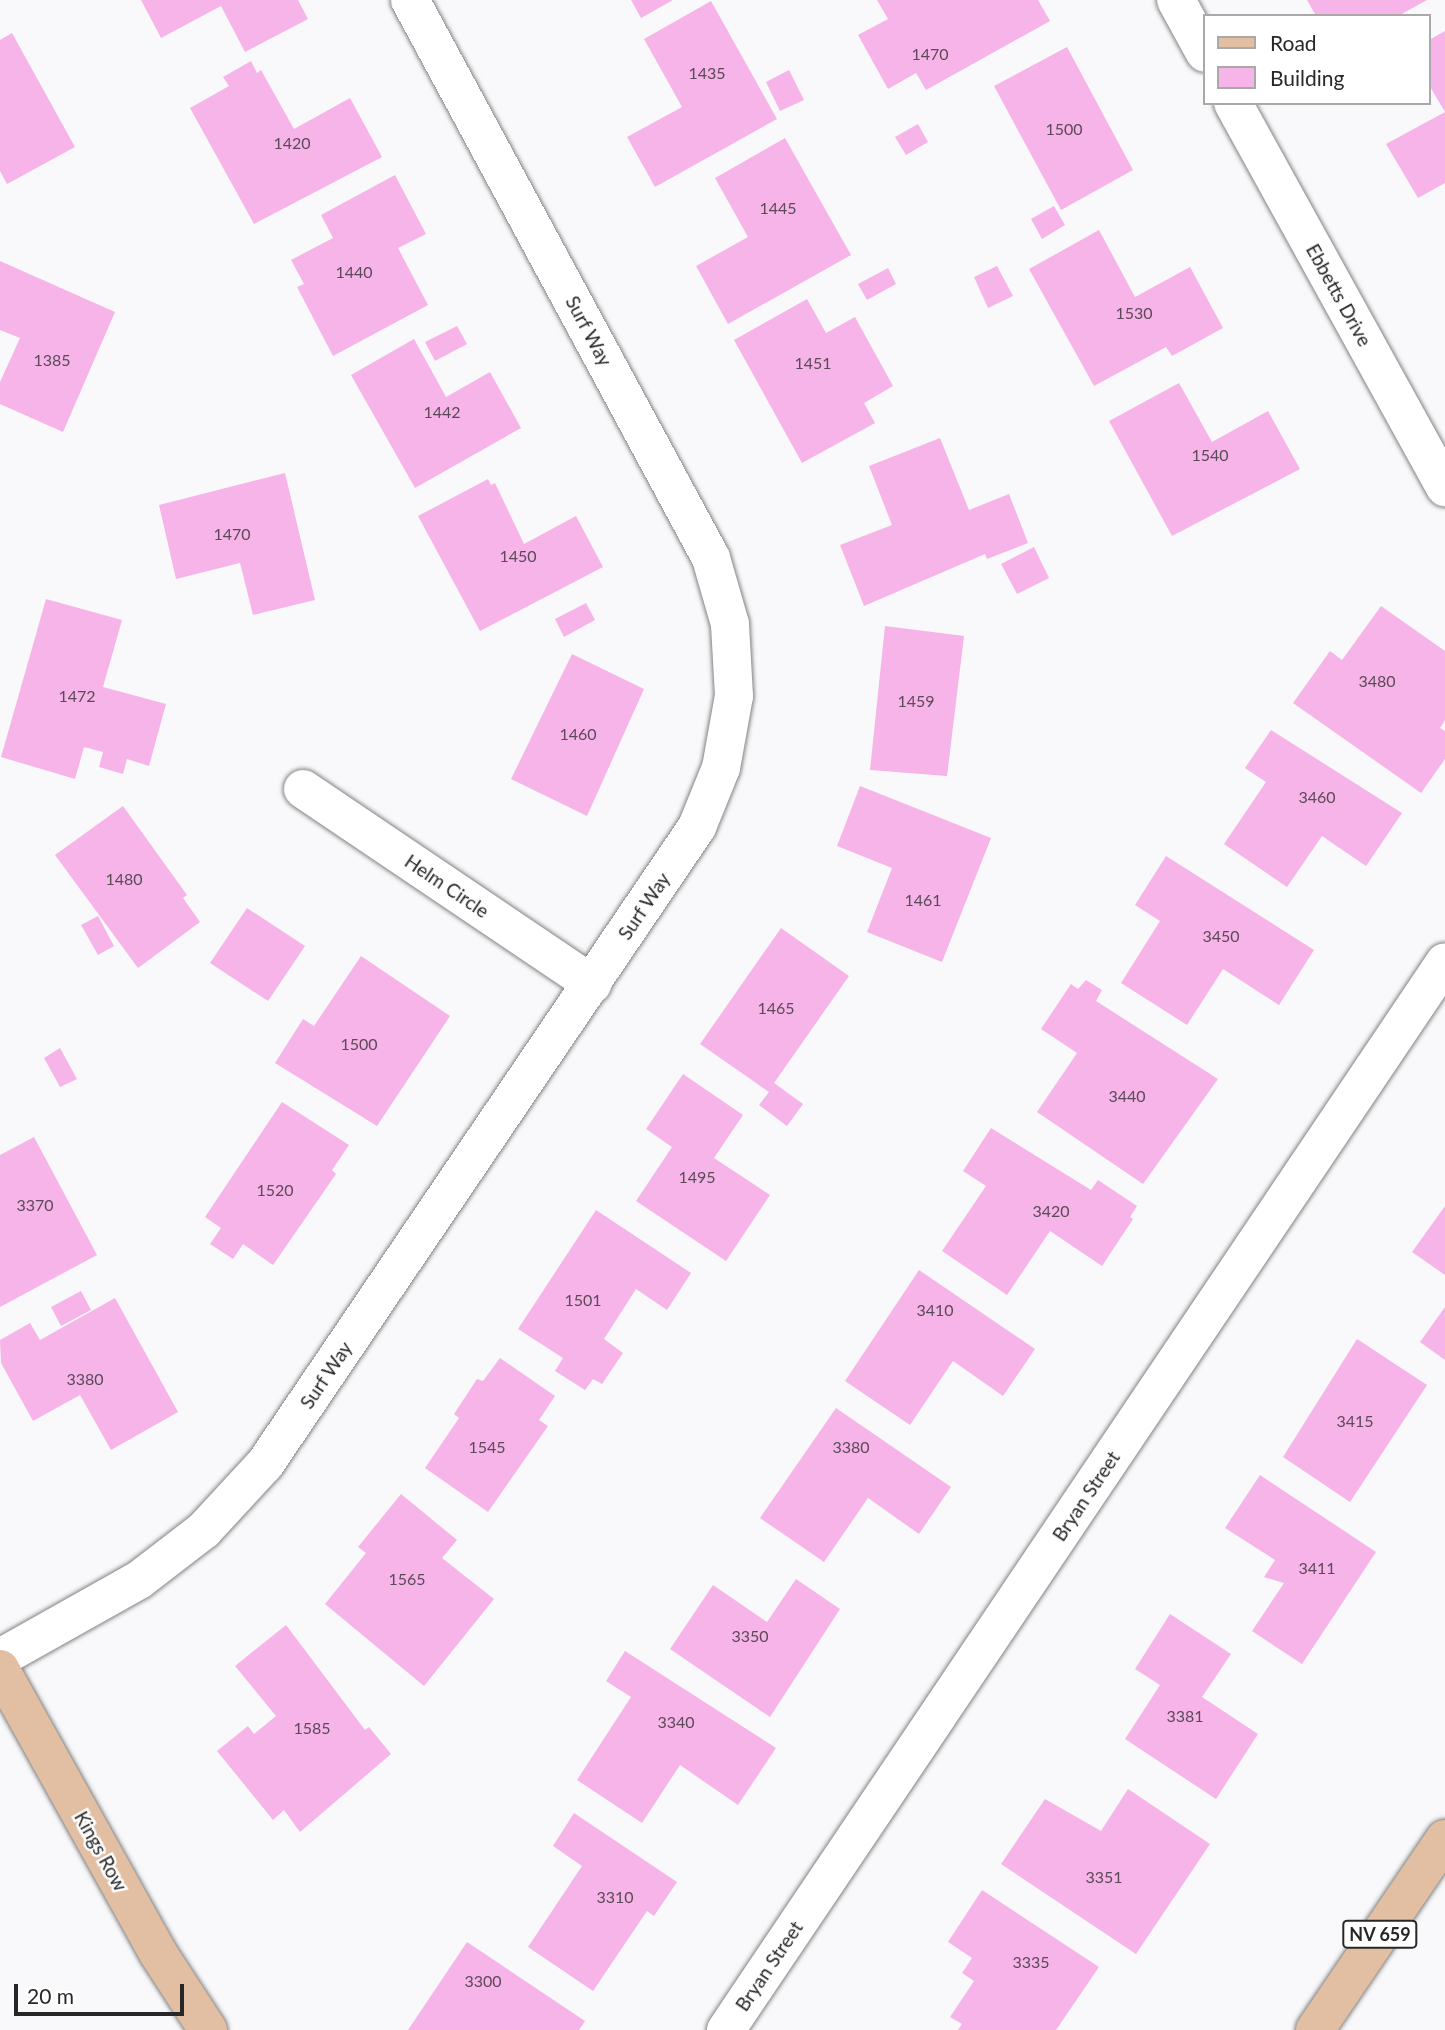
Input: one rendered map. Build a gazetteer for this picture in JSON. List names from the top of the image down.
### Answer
{
  "streets": {
    "main road": ["Kings Row", "NV 659"],
    "street": [
      "Ebbetts Drive",
      "Surf Way",
      "Helm Circle",
      "Bryan Street"
    ]
  },
  "crossings": [
    ["Surf Way", "Helm Circle"]
  ],
  "house_numbers": [
    "1470",
    "1435",
    "1500",
    "1420",
    "1445",
    "1440",
    "1530",
    "1385",
    "1451",
    "1442",
    "1540",
    "1470",
    "1450",
    "3480",
    "1472",
    "1459",
    "1460",
    "3460",
    "1480",
    "1461",
    "3450",
    "1465",
    "1500",
    "3440",
    "1495",
    "1520",
    "3370",
    "3420",
    "1501",
    "3410",
    "3380",
    "3415",
    "1545",
    "3380",
    "3411",
    "1565",
    "3350",
    "3381",
    "3340",
    "1585",
    "3351",
    "3310",
    "3335",
    "3300"
  ],
  "legend": ["Road", "Building"],
  "scale_bar": "20 m"
}
